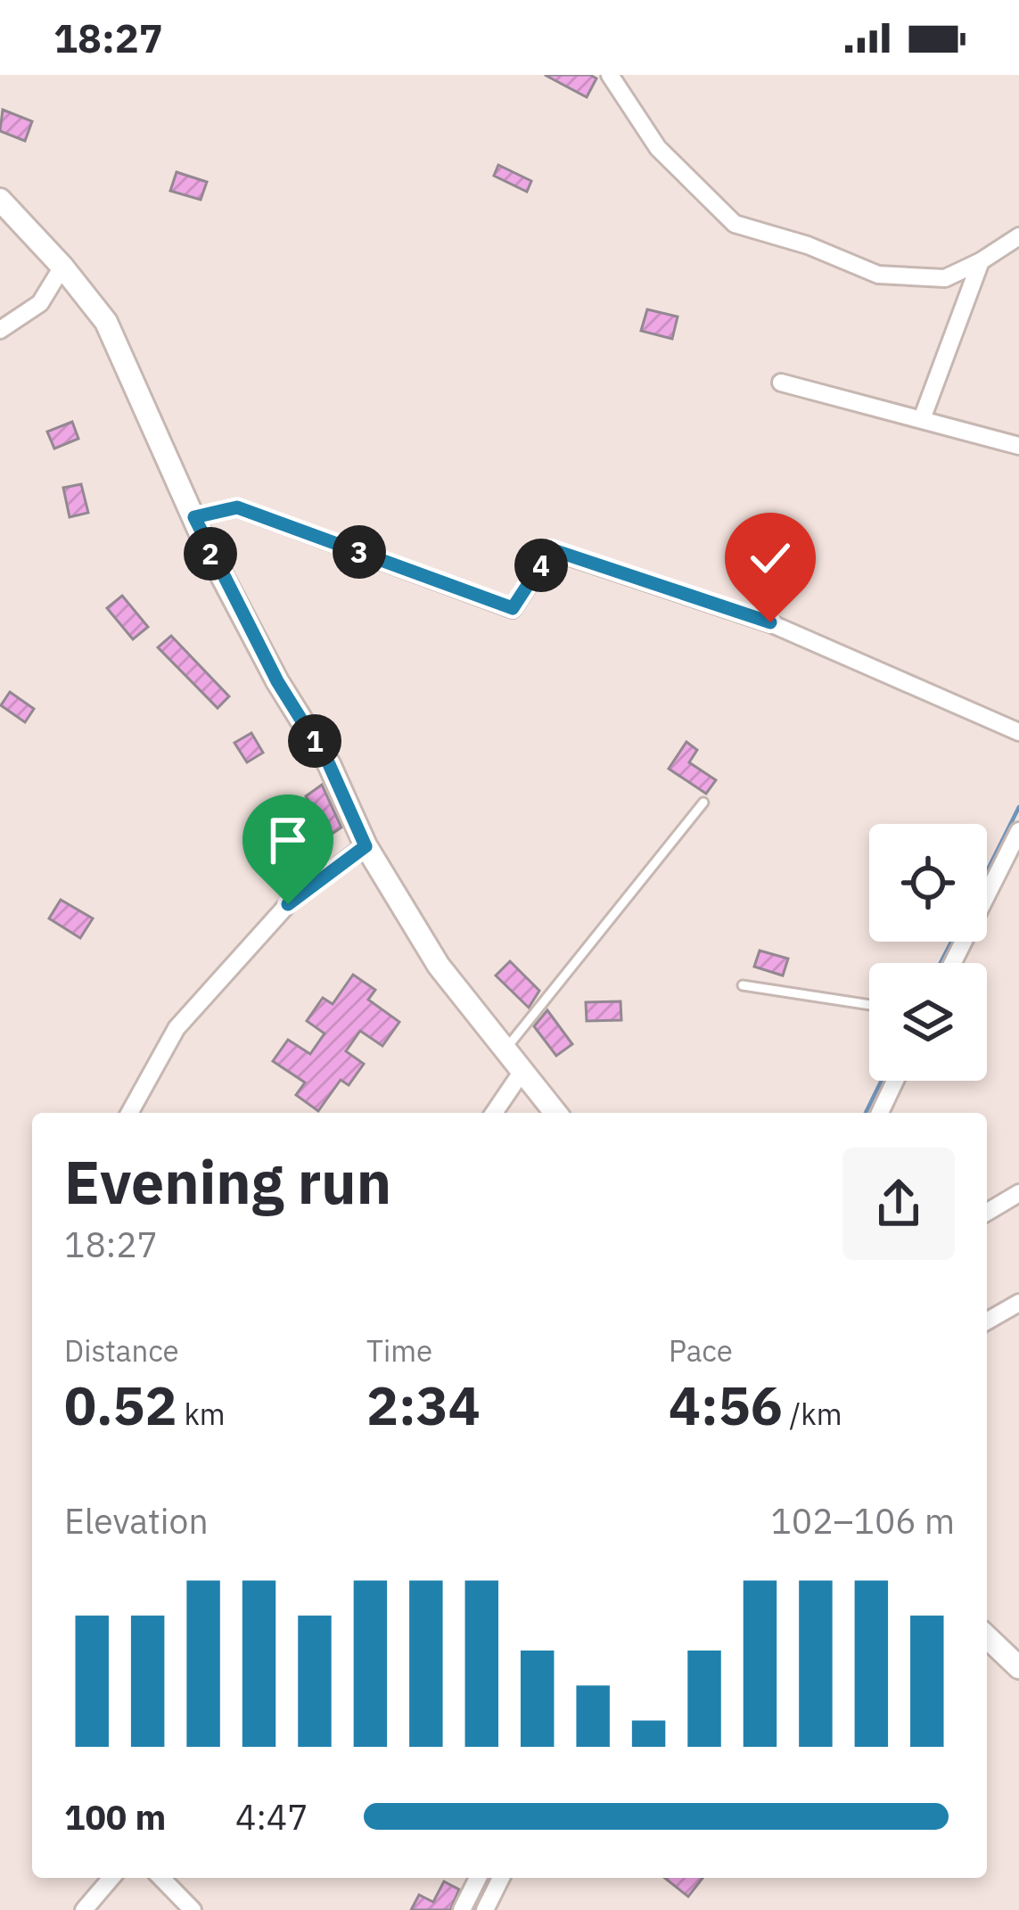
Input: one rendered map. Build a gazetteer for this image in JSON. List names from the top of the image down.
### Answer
{
  "page": {
    "status": "18:27",
    "pins": [
      "3",
      "2",
      "4",
      "1"
    ],
    "heading": ["Evening run", "18:27"],
    "stats": [
      ["Distance", "0.52 km"],
      ["Time", "2:34"],
      ["Pace", "4:56 /km"]
    ],
    "chart": ["Elevation", "102–106 m"],
    "list": [
      {
        "name": "100 m",
        "note": "4:47"
      }
    ]
  }
}
